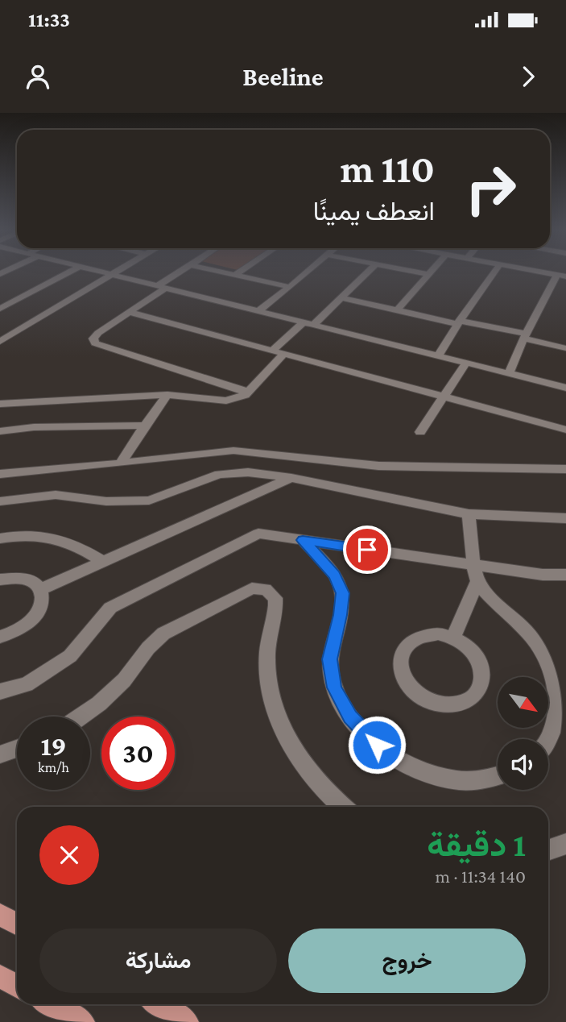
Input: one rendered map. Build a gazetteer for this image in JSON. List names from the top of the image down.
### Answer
{
  "north": "bottom right",
  "page": {
    "status": "11:33",
    "header": "Beeline",
    "turn": ["110 m", "انعطف يمينًا"],
    "speed": "19 km/h",
    "limit": "30",
    "heading": ["1 دقيقة", "140 m · 11:34"],
    "buttons": ["خروج", "مشاركة"]
  }
}
